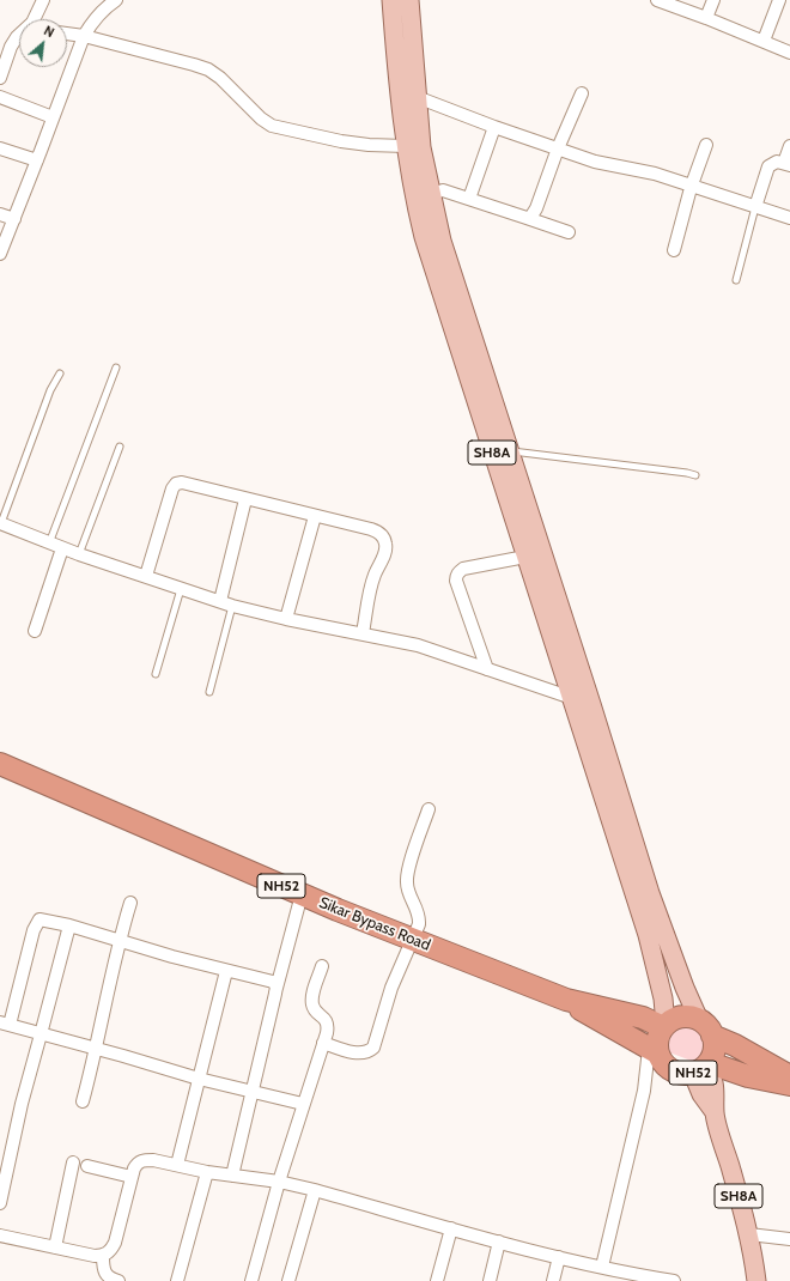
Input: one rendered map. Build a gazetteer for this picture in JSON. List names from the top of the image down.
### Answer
{
  "streets": {
    "highway": ["NH52", "Sikar Bypass Road"],
    "main road": ["SH8A"]
  },
  "crossings": [
    ["SH8A", "NH52"],
    ["SH8A", "Sikar Bypass Road"],
    ["NH52", "Sikar Bypass Road"]
  ],
  "north": "top right"
}
